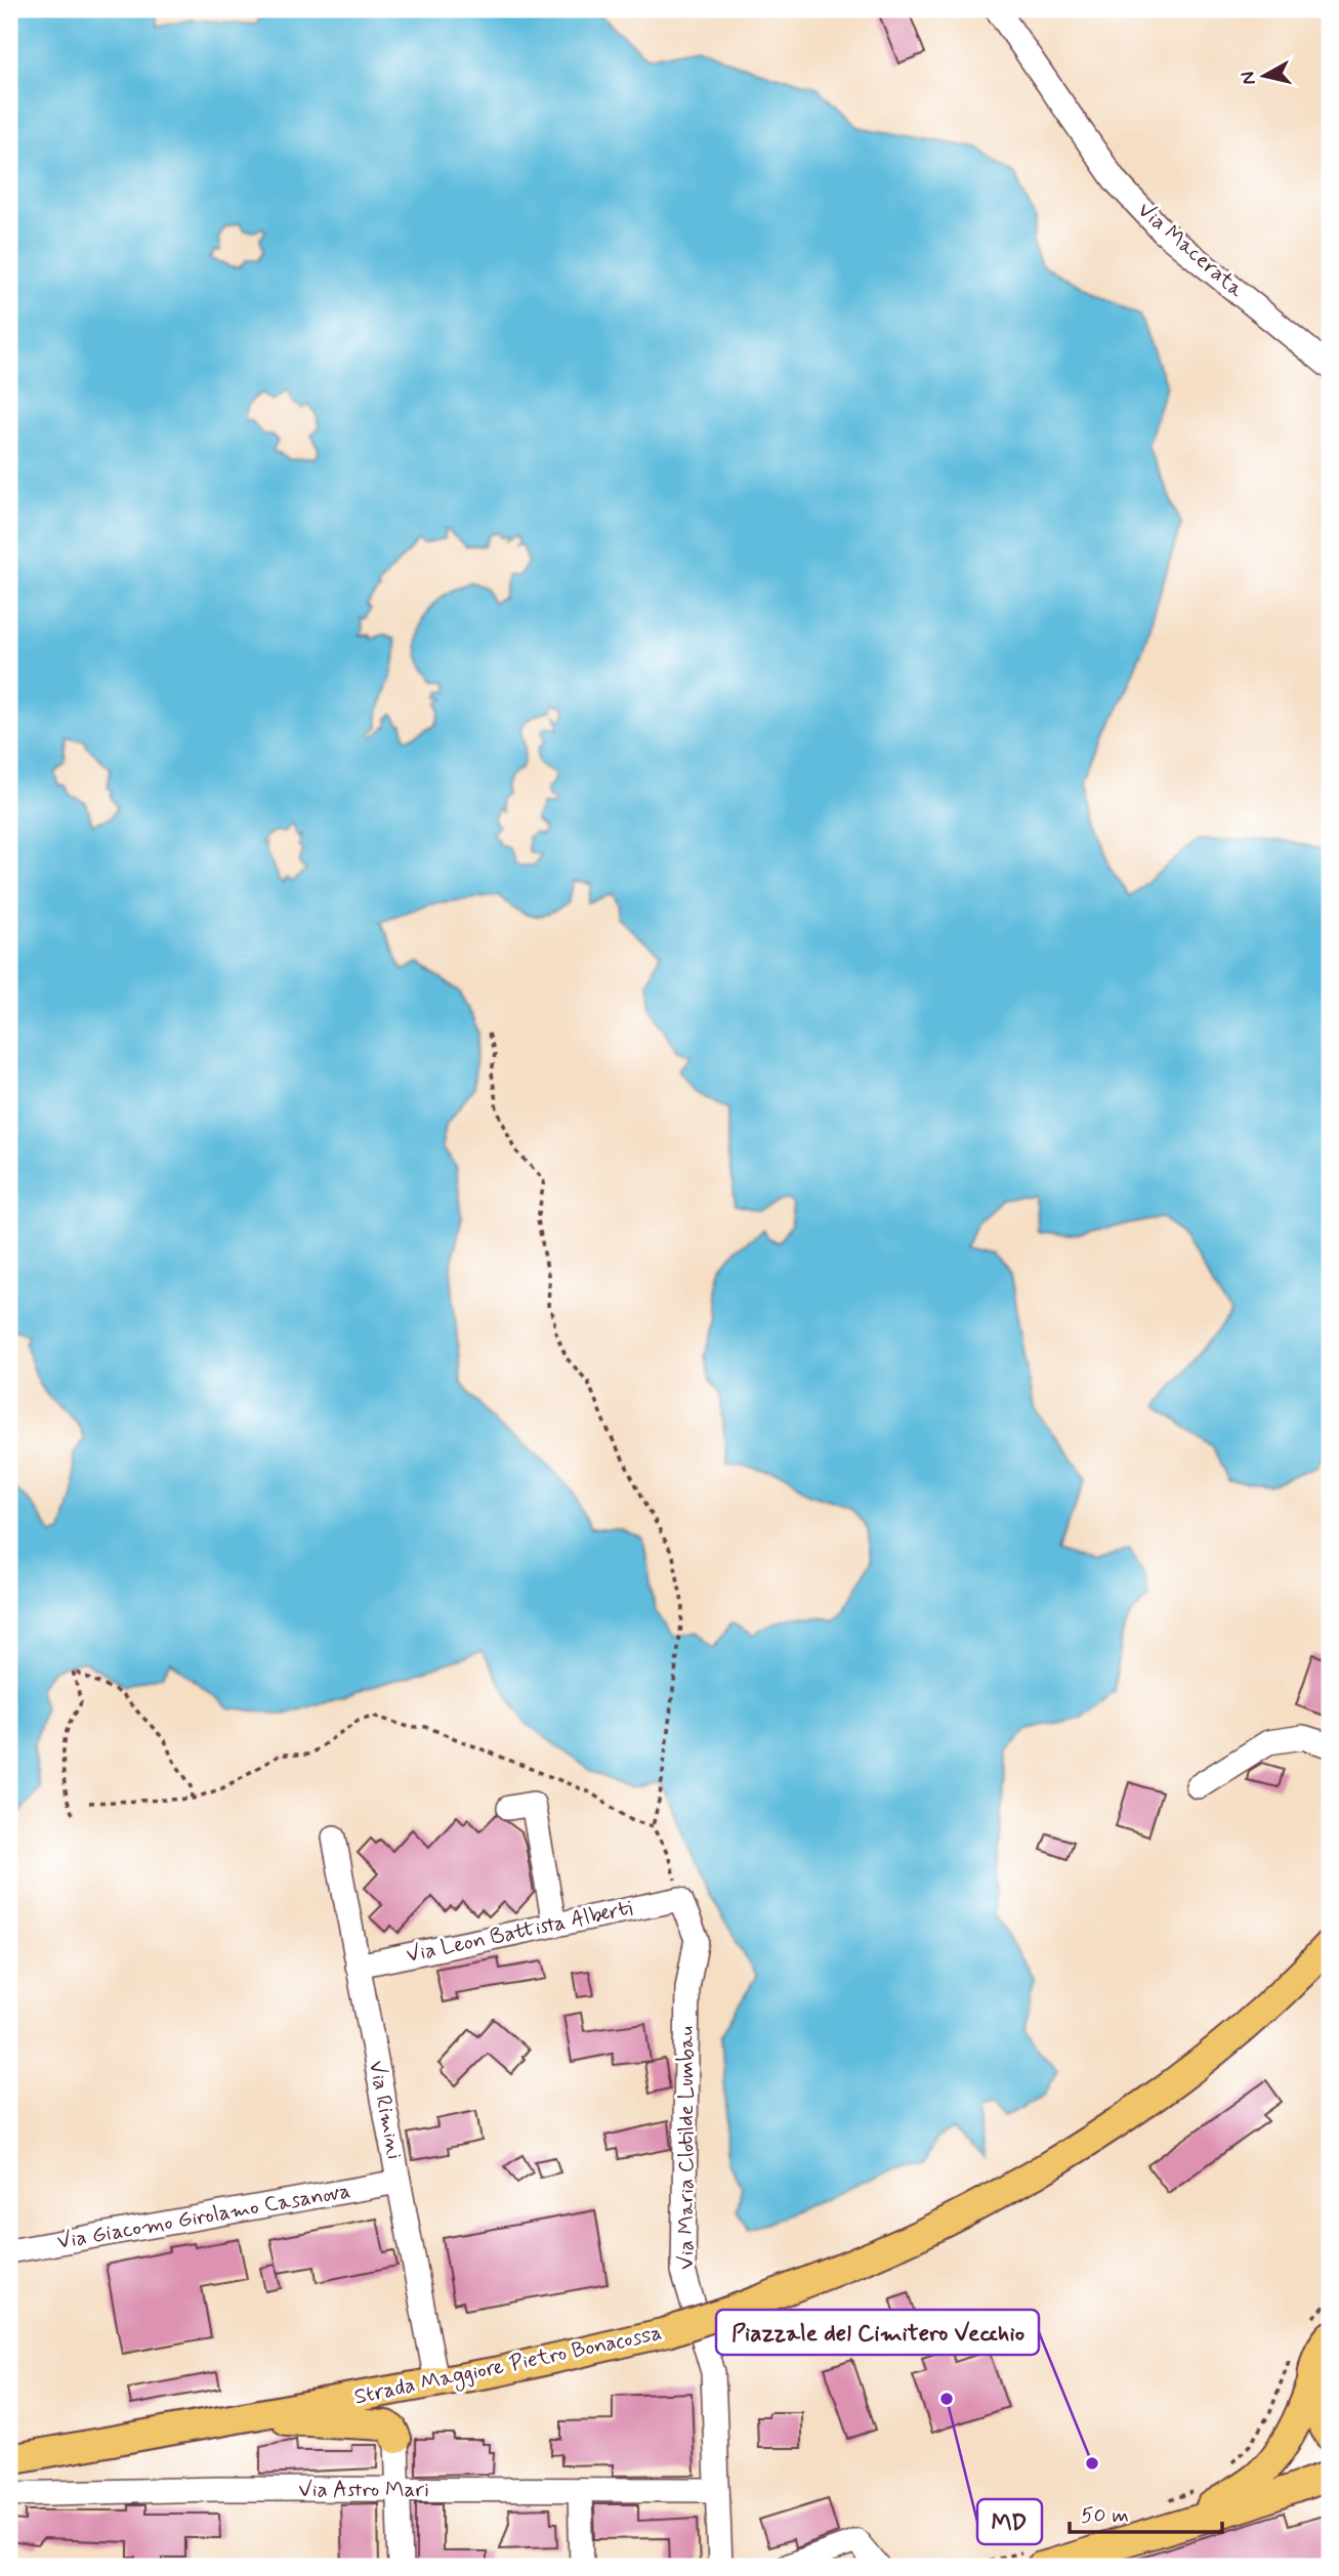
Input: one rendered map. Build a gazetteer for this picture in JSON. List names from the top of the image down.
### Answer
{
  "streets": {
    "main road": ["Strada Maggiore Pietro Bonacossa"],
    "street": [
      "Via Macerata",
      "Via Leon Battista Alberti",
      "Via Rimini",
      "Via Maria Clotilde Lumbau",
      "Via Giacomo Girolamo Casanova",
      "Via Astro Mari"
    ]
  },
  "crossings": [
    ["Via Leon Battista Alberti", "Via Rimini"],
    ["Via Leon Battista Alberti", "Via Maria Clotilde Lumbau"],
    ["Via Rimini", "Via Giacomo Girolamo Casanova"],
    ["Via Rimini", "Strada Maggiore Pietro Bonacossa"],
    ["Via Maria Clotilde Lumbau", "Via Astro Mari"]
  ],
  "places": ["MD", "Piazzale del Cimitero Vecchio"],
  "scale_bar": "50 m",
  "north": "left"
}
